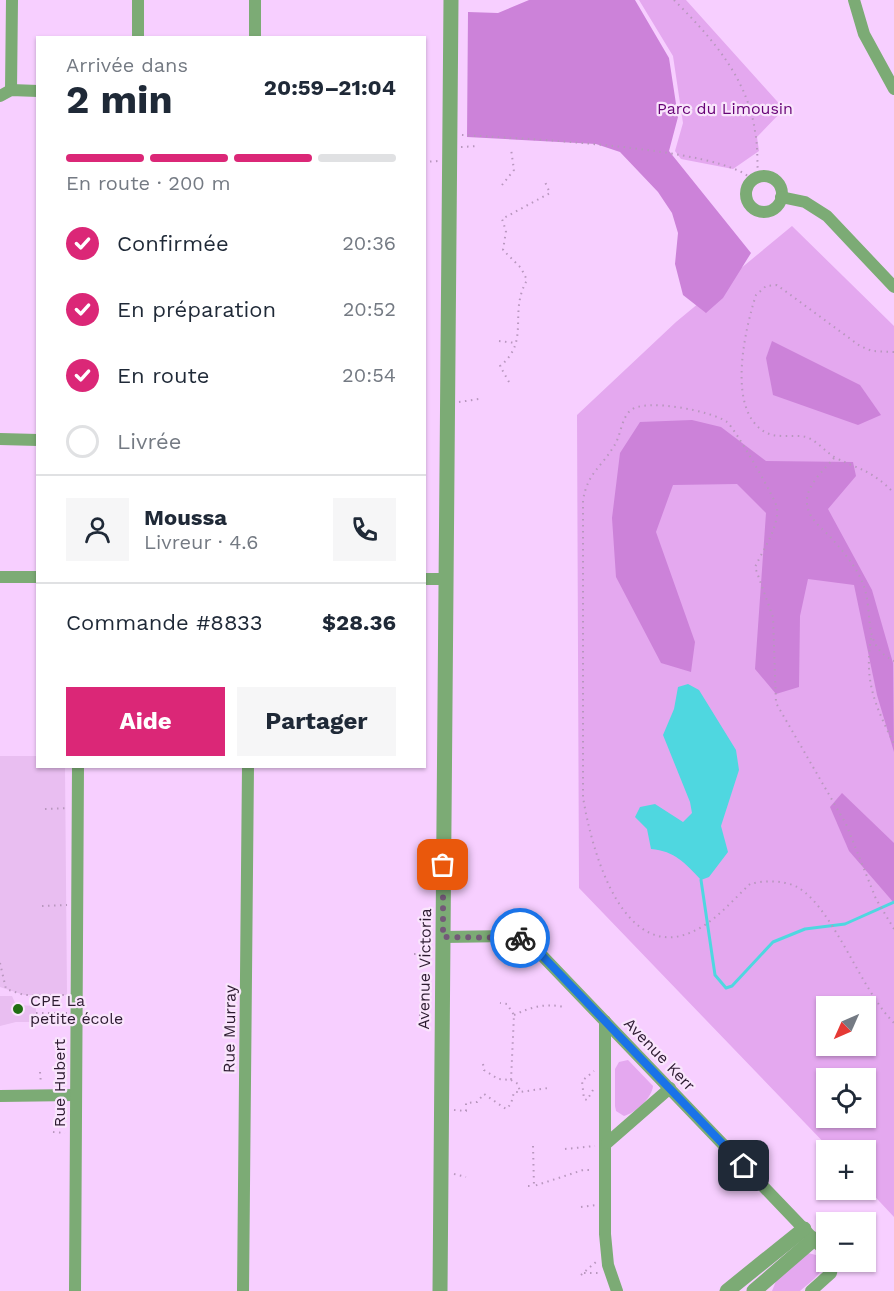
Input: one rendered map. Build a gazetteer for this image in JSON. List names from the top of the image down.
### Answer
{
  "streets": {
    "street": [
      "Avenue Victoria",
      "Rue Murray",
      "Avenue Kerr",
      "Rue Hubert"
    ]
  },
  "crossings": [
    ["Avenue Victoria", "Avenue Kerr"]
  ],
  "parks": ["Parc du Limousin"],
  "places": ["CPE La petite école"],
  "north": "bottom left",
  "page": {
    "heading": ["2 min", "Arrivée dans", "20:59–21:04"],
    "panel": [
      "Moussa",
      "Livreur · 4.6",
      "Commande #8833",
      "$28.36"
    ],
    "bar": "En route · 200 m",
    "list": [
      ["Confirmée", "20:36"],
      ["En préparation", "20:52"],
      ["En route", "20:54"],
      "Livrée"
    ],
    "buttons": ["Aide", "Partager"],
    "map_buttons": ["+", "−"]
  }
}
